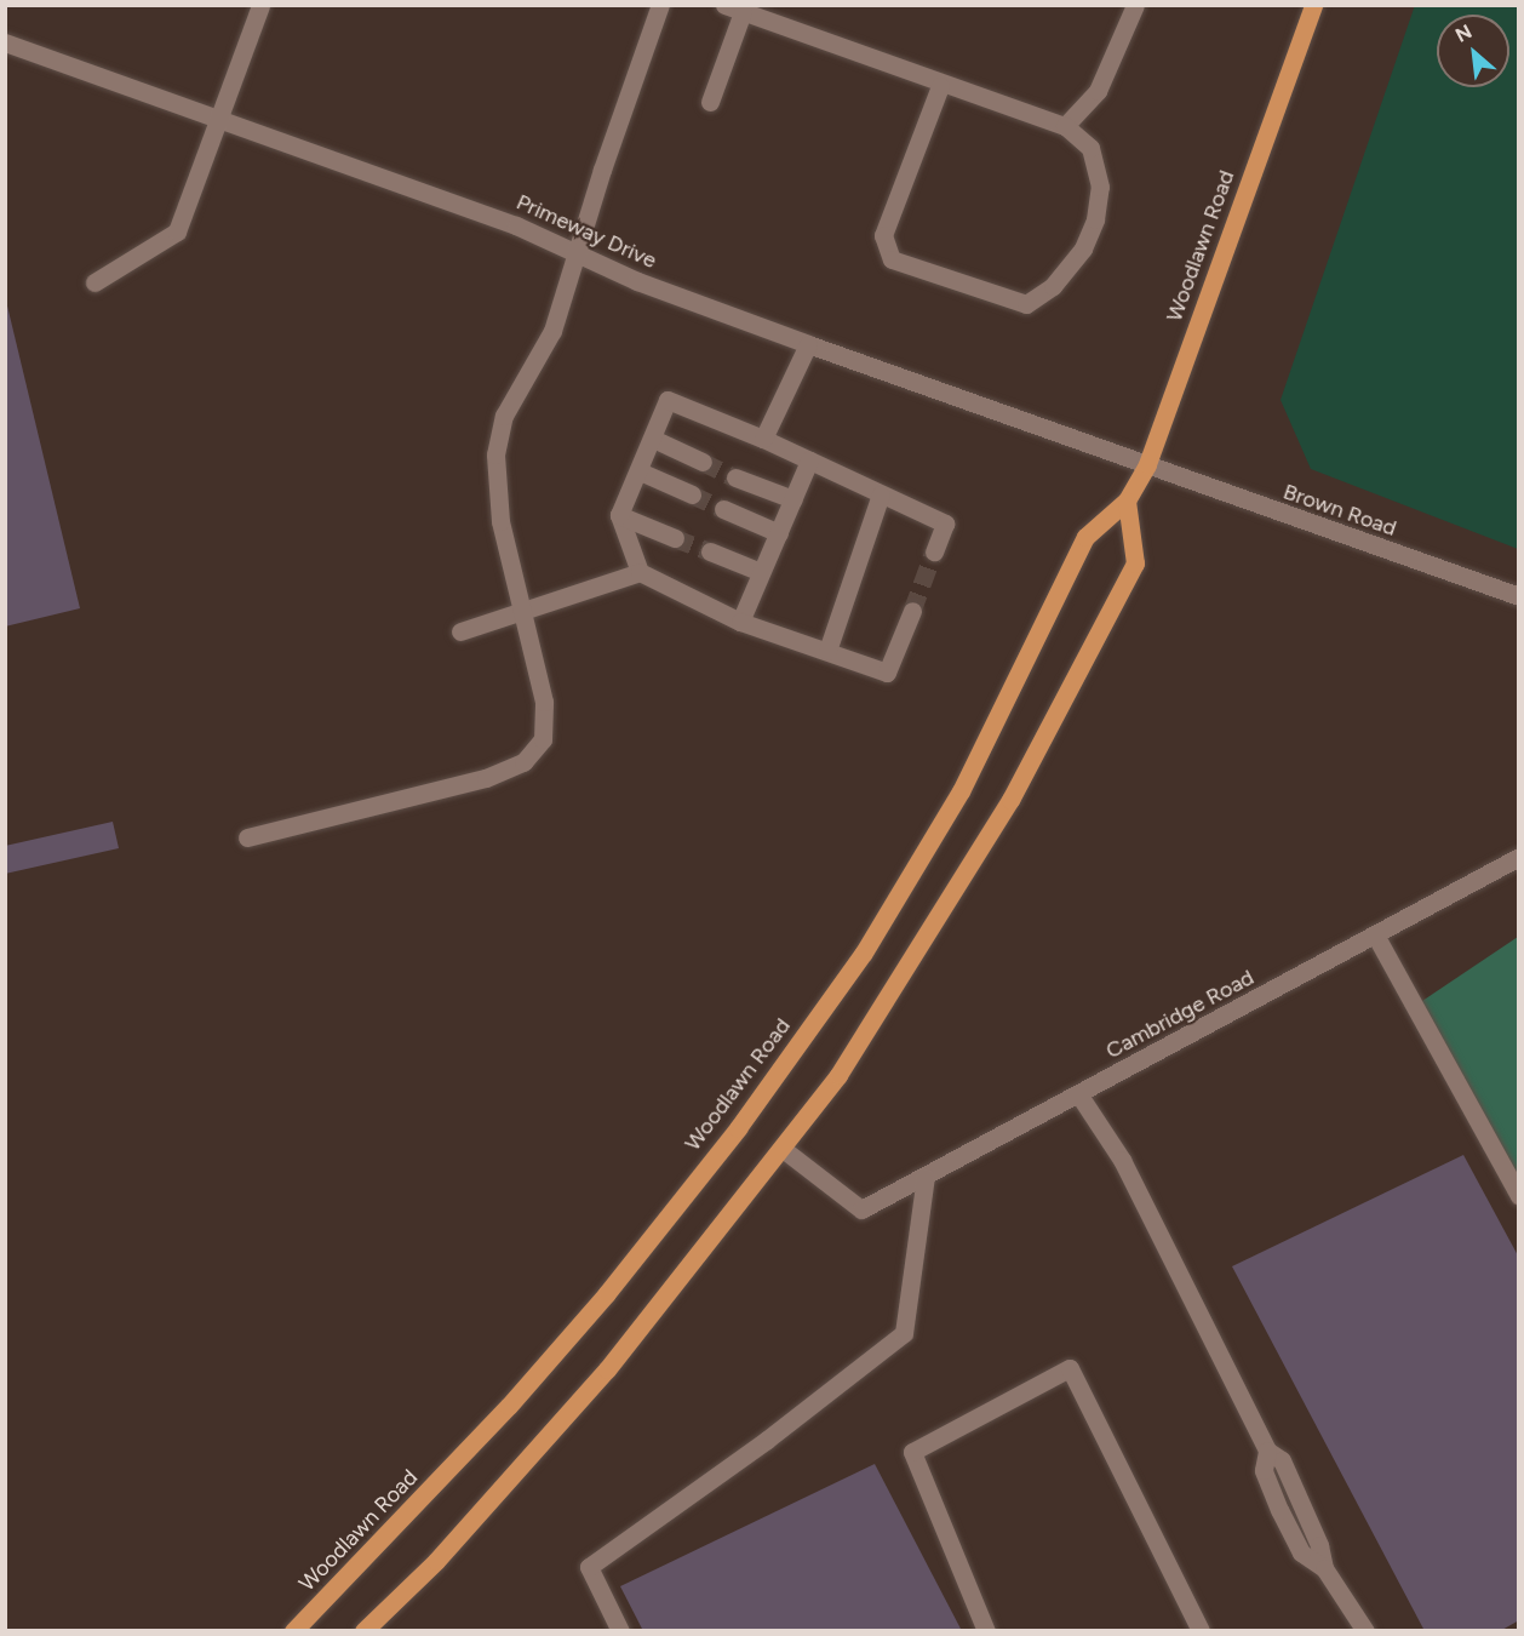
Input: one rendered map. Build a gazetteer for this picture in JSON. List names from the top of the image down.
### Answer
{
  "streets": {
    "main road": ["Woodlawn Road"],
    "street": ["Primeway Drive", "Brown Road", "Cambridge Road"]
  },
  "crossings": [
    ["Primeway Drive", "Woodlawn Road"],
    ["Primeway Drive", "Brown Road"],
    ["Woodlawn Road", "Brown Road"]
  ],
  "north": "top left"
}
